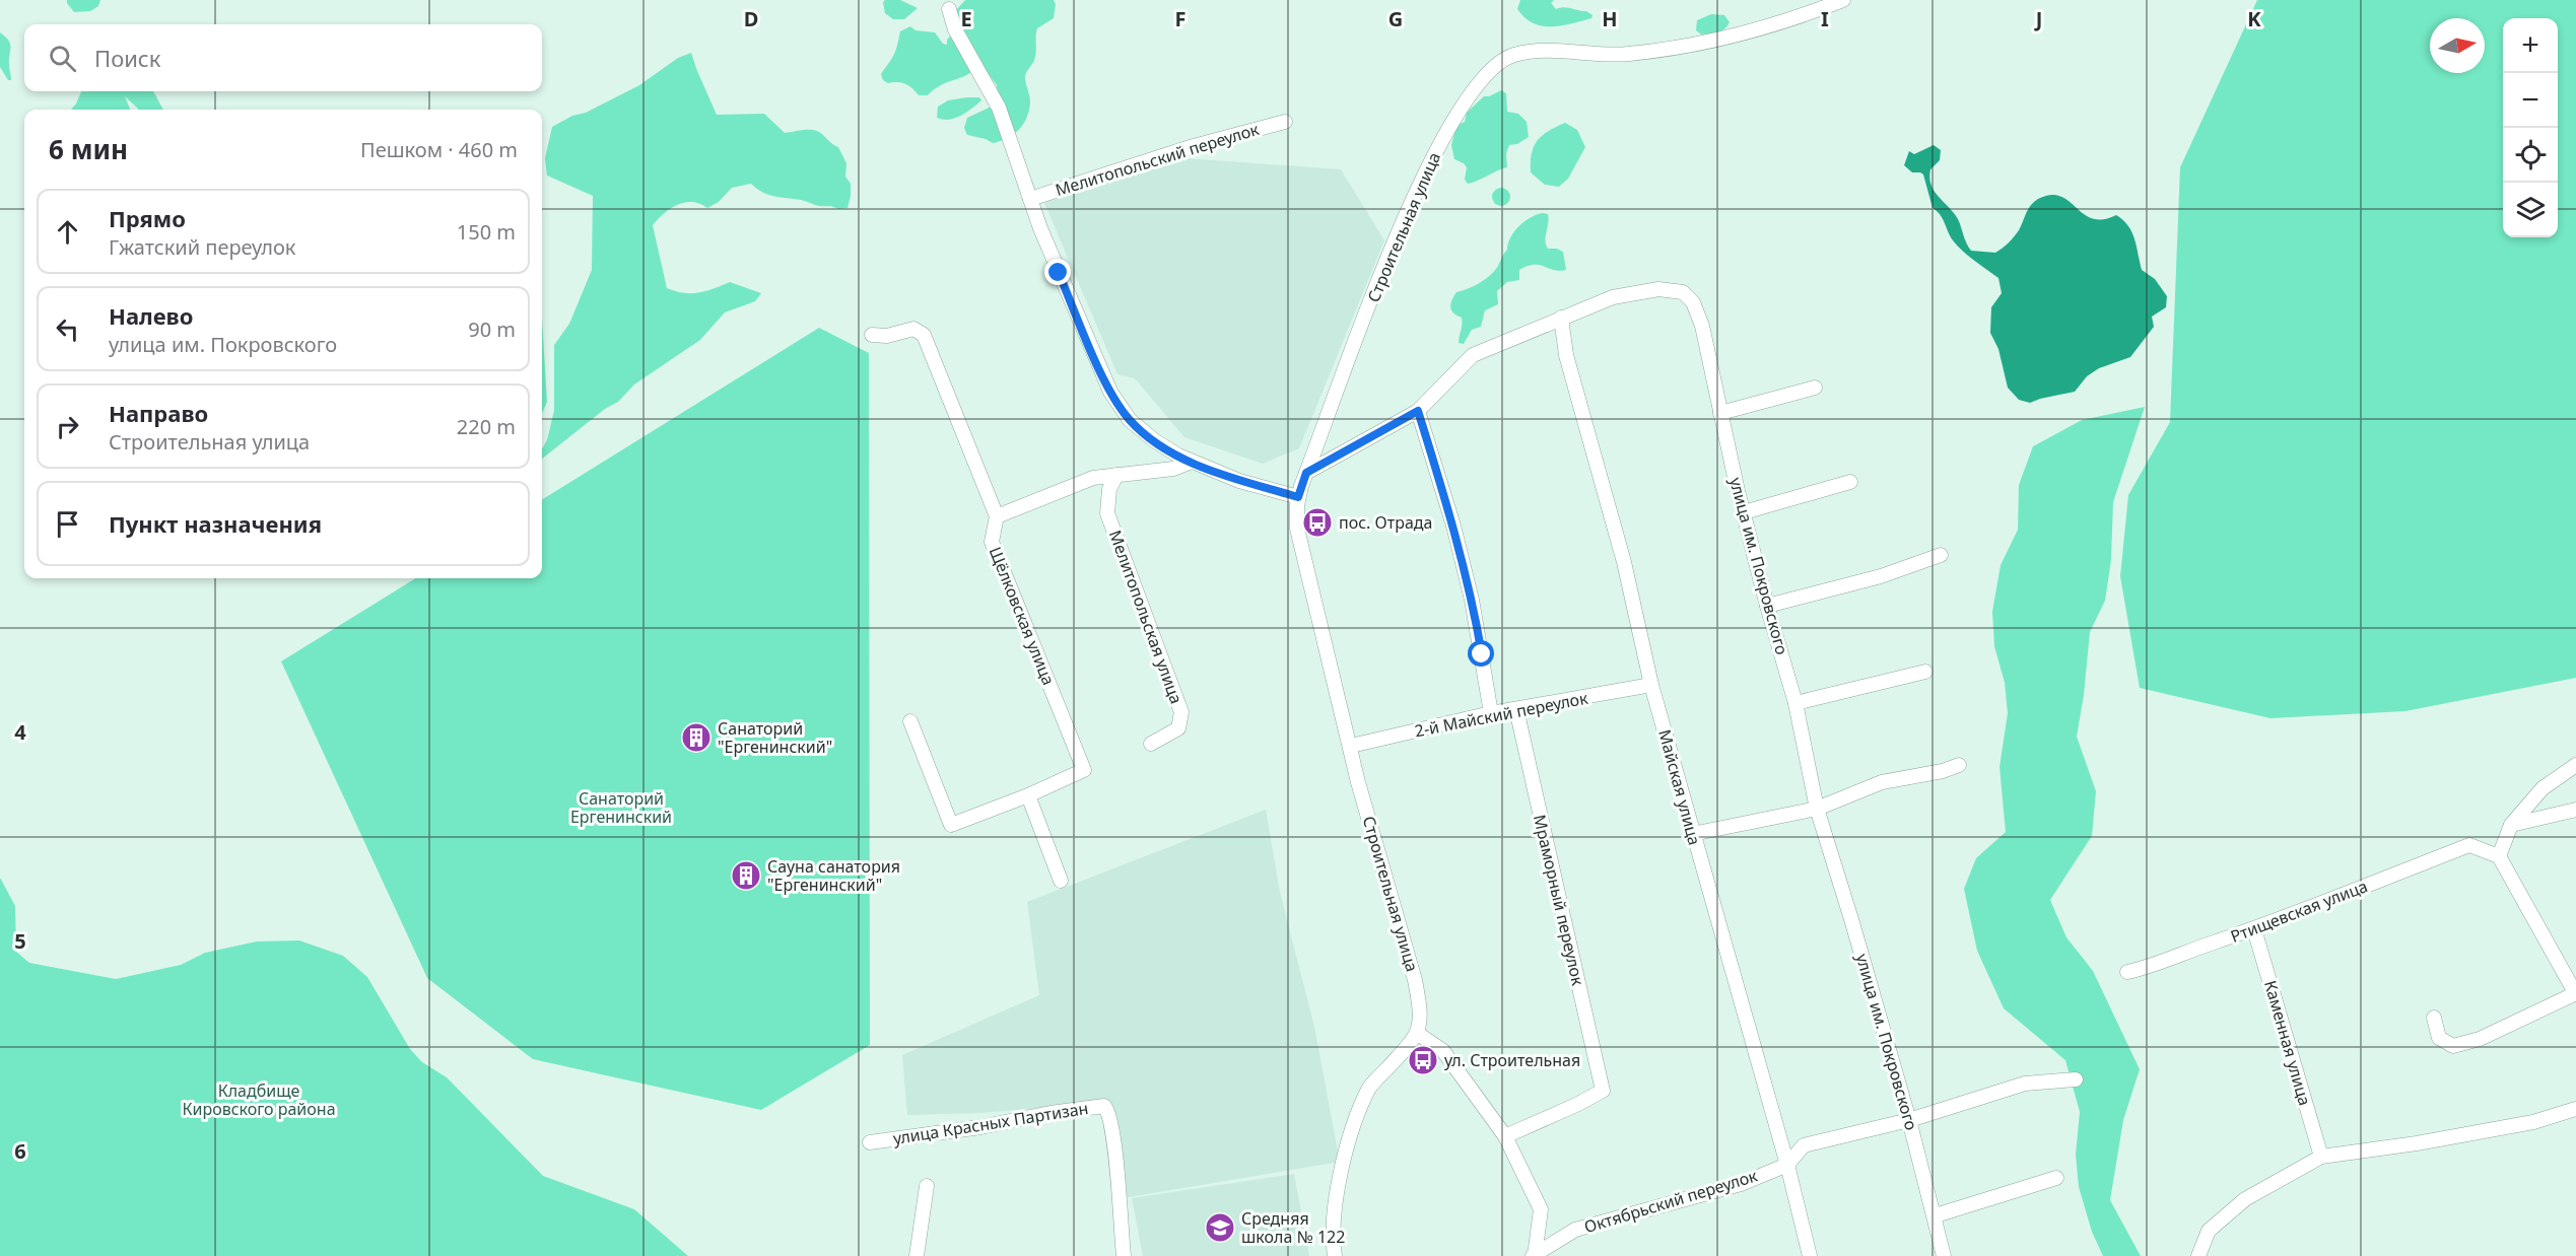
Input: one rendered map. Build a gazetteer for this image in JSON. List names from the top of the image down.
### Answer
{
  "streets": {
    "street": [
      "Мелитопольский переулок",
      "Строительная улица",
      "улица им. Покровского",
      "Щёлковская улица",
      "Мелитопольская улица",
      "2-й Майский переулок",
      "Майская улица",
      "Мраморный переулок",
      "Ртищевская улица",
      "Каменная улица",
      "улица Красных Партизан",
      "Октябрьский переулок"
    ]
  },
  "crossings": [
    ["Строительная улица", "улица им. Покровского"],
    ["Строительная улица", "2-й Майский переулок"],
    ["улица им. Покровского", "Майская улица"],
    ["улица им. Покровского", "Октябрьский переулок"],
    ["2-й Майский переулок", "Майская улица"],
    ["2-й Майский переулок", "Мраморный переулок"],
    ["Майская улица", "Октябрьский переулок"],
    ["Ртищевская улица", "Каменная улица"]
  ],
  "parks": ["Санаторий Ергенинский", "Кладбище Кировского района"],
  "places": {
    "bus stop": ["пос. Отрада", "ул. Строительная"],
    "building": ["Санаторий \"Ергенинский\"", "Сауна санатория \"Ергенинский\""],
    "school or university": ["Средняя школа № 122"]
  },
  "north": "right",
  "page": {
    "map_buttons": ["+", "−"],
    "search": "Поиск",
    "heading": ["6 мин", "Пешком · 460 m"],
    "list": [
      ["Прямо", "Гжатский переулок", "150 m"],
      ["Налево", "улица им. Покровского", "90 m"],
      ["Направо", "Строительная улица", "220 m"],
      "Пункт назначения"
    ]
  },
  "grid": {
    "columns": [
      "D",
      "E",
      "F",
      "G",
      "H",
      "I",
      "J",
      "K"
    ],
    "rows": ["4", "5", "6"]
  }
}
